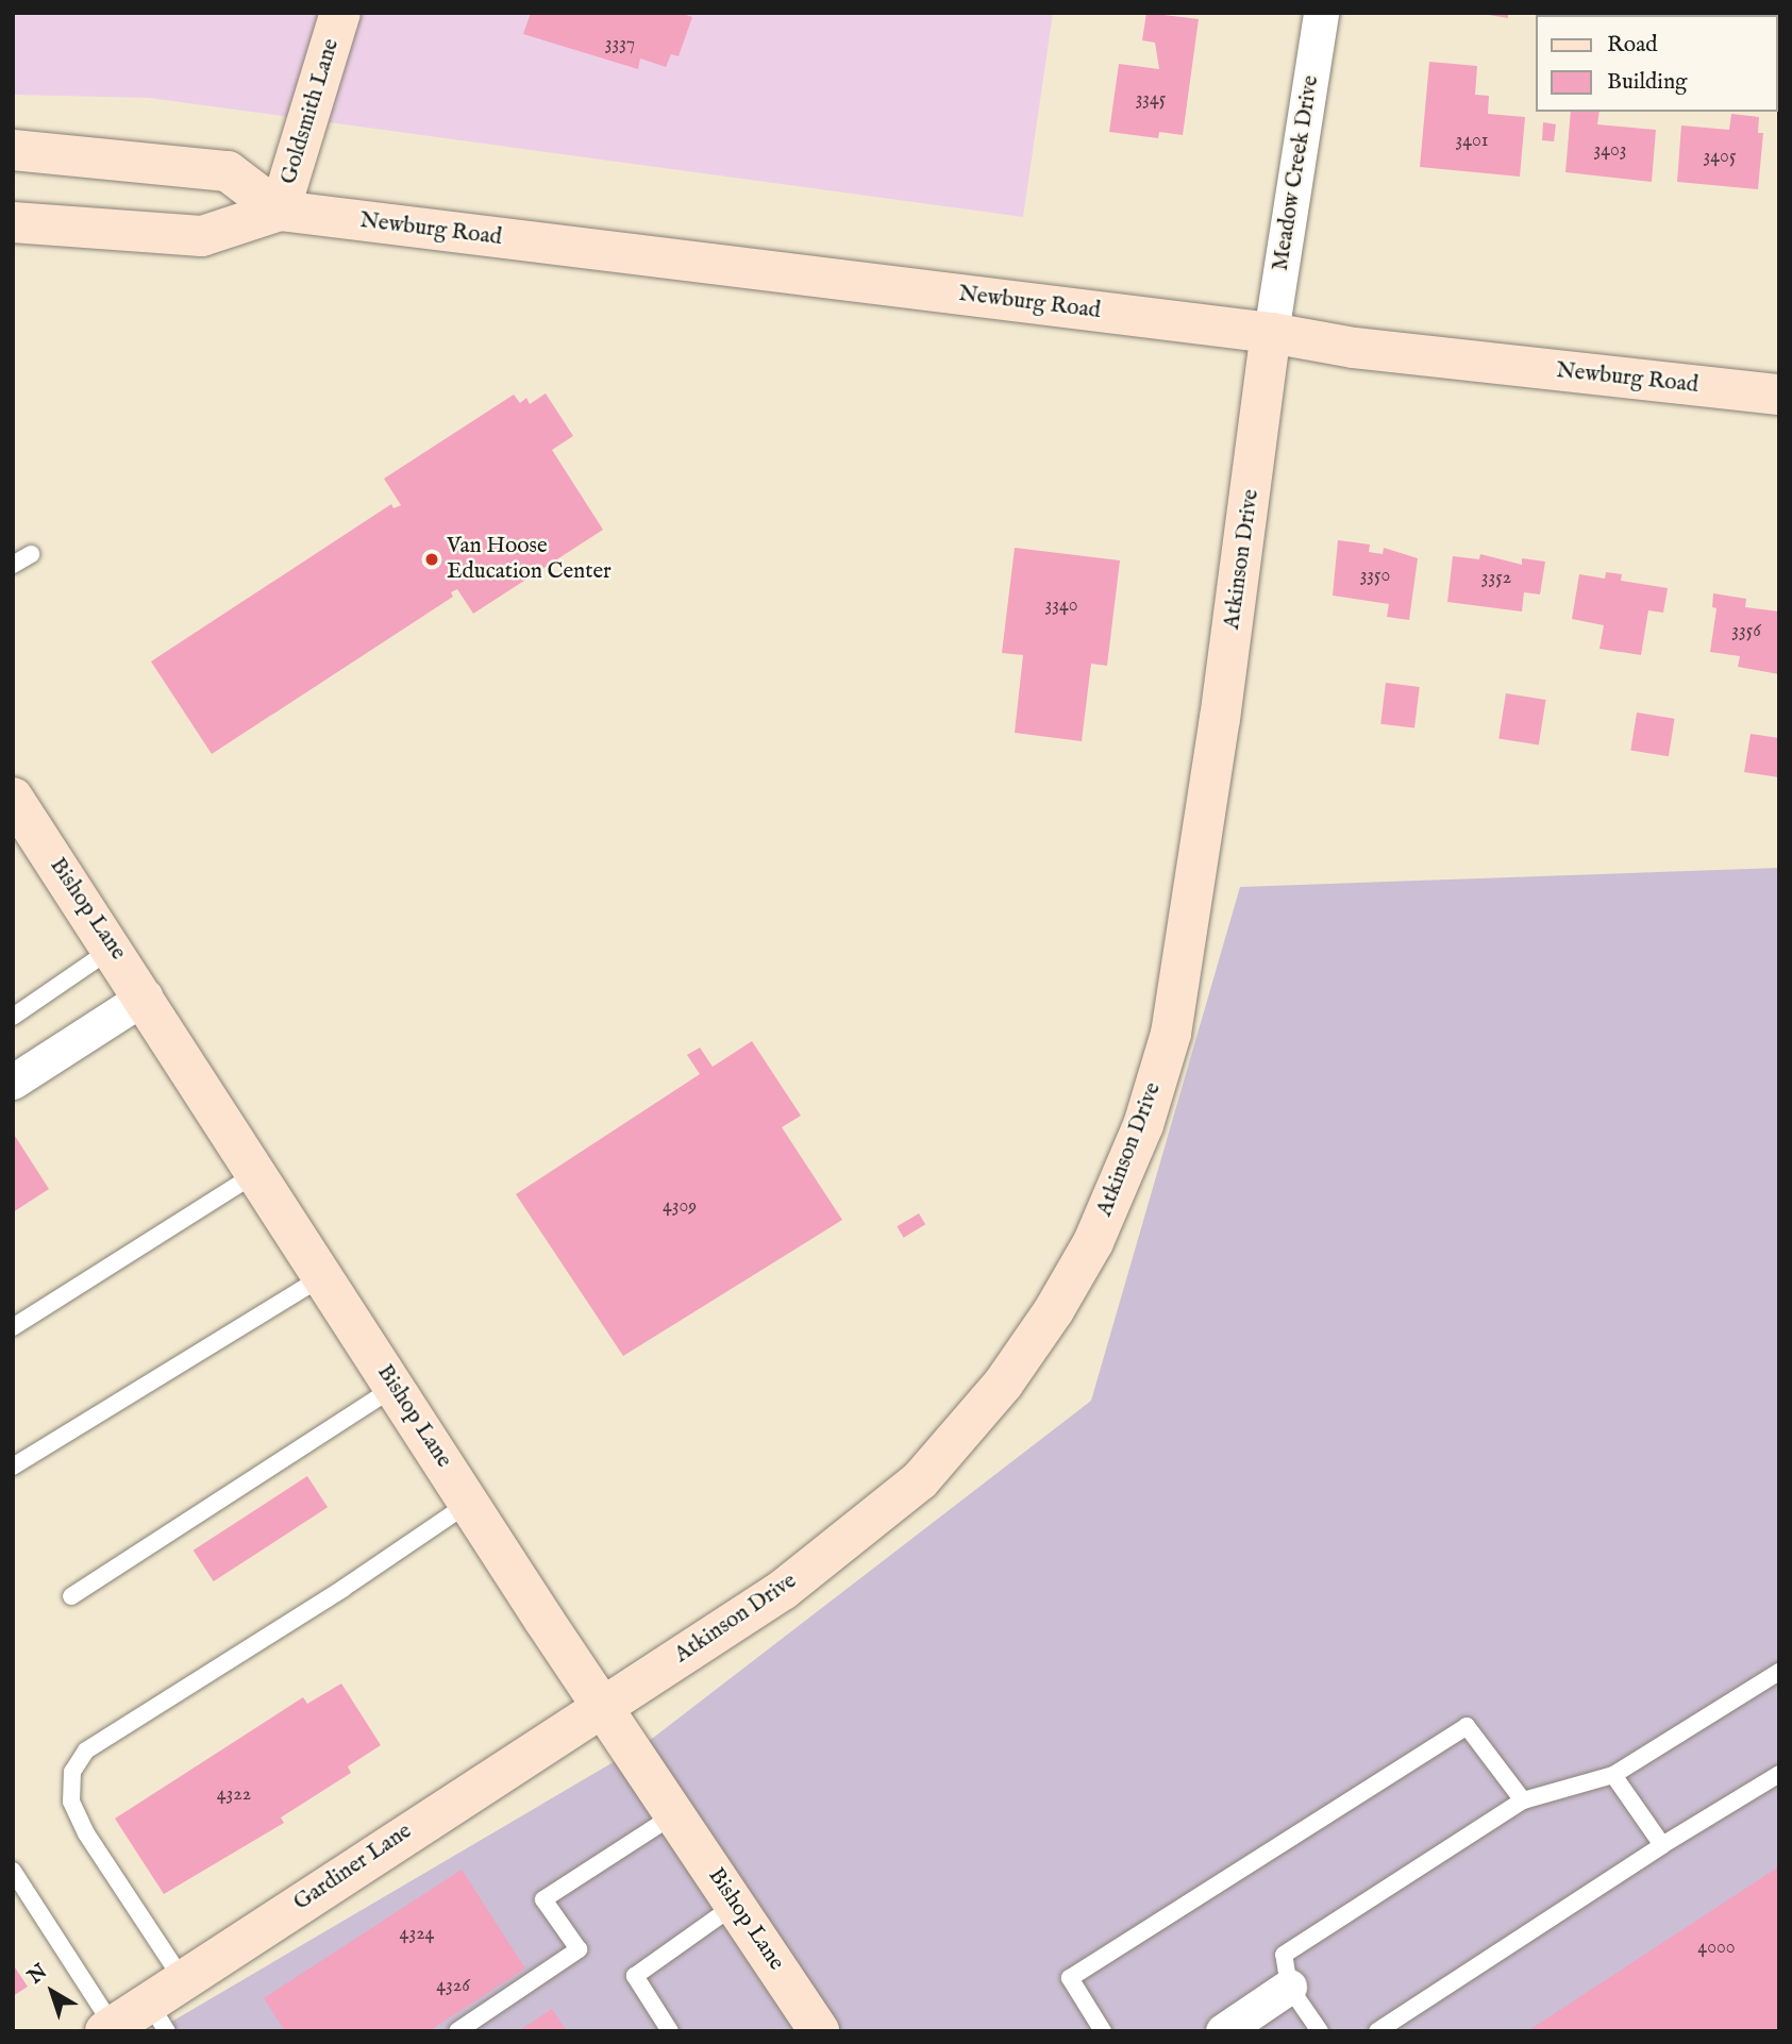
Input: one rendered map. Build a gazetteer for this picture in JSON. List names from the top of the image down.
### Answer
{
  "streets": {
    "street": [
      "Goldsmith Lane",
      "Meadow Creek Drive",
      "Newburg Road",
      "Atkinson Drive",
      "Bishop Lane",
      "Gardiner Lane"
    ]
  },
  "crossings": [
    ["Goldsmith Lane", "Newburg Road"],
    ["Meadow Creek Drive", "Newburg Road"],
    ["Meadow Creek Drive", "Atkinson Drive"],
    ["Newburg Road", "Atkinson Drive"],
    ["Atkinson Drive", "Bishop Lane"],
    ["Atkinson Drive", "Gardiner Lane"],
    ["Bishop Lane", "Gardiner Lane"]
  ],
  "places": ["Van Hoose Education Center"],
  "house_numbers": [
    "3337",
    "3345",
    "3401",
    "3403",
    "3405",
    "3350",
    "3352",
    "3340",
    "3356",
    "4309",
    "4322",
    "4324",
    "4000",
    "4326"
  ],
  "legend": ["Road", "Building"],
  "north": "top left"
}
